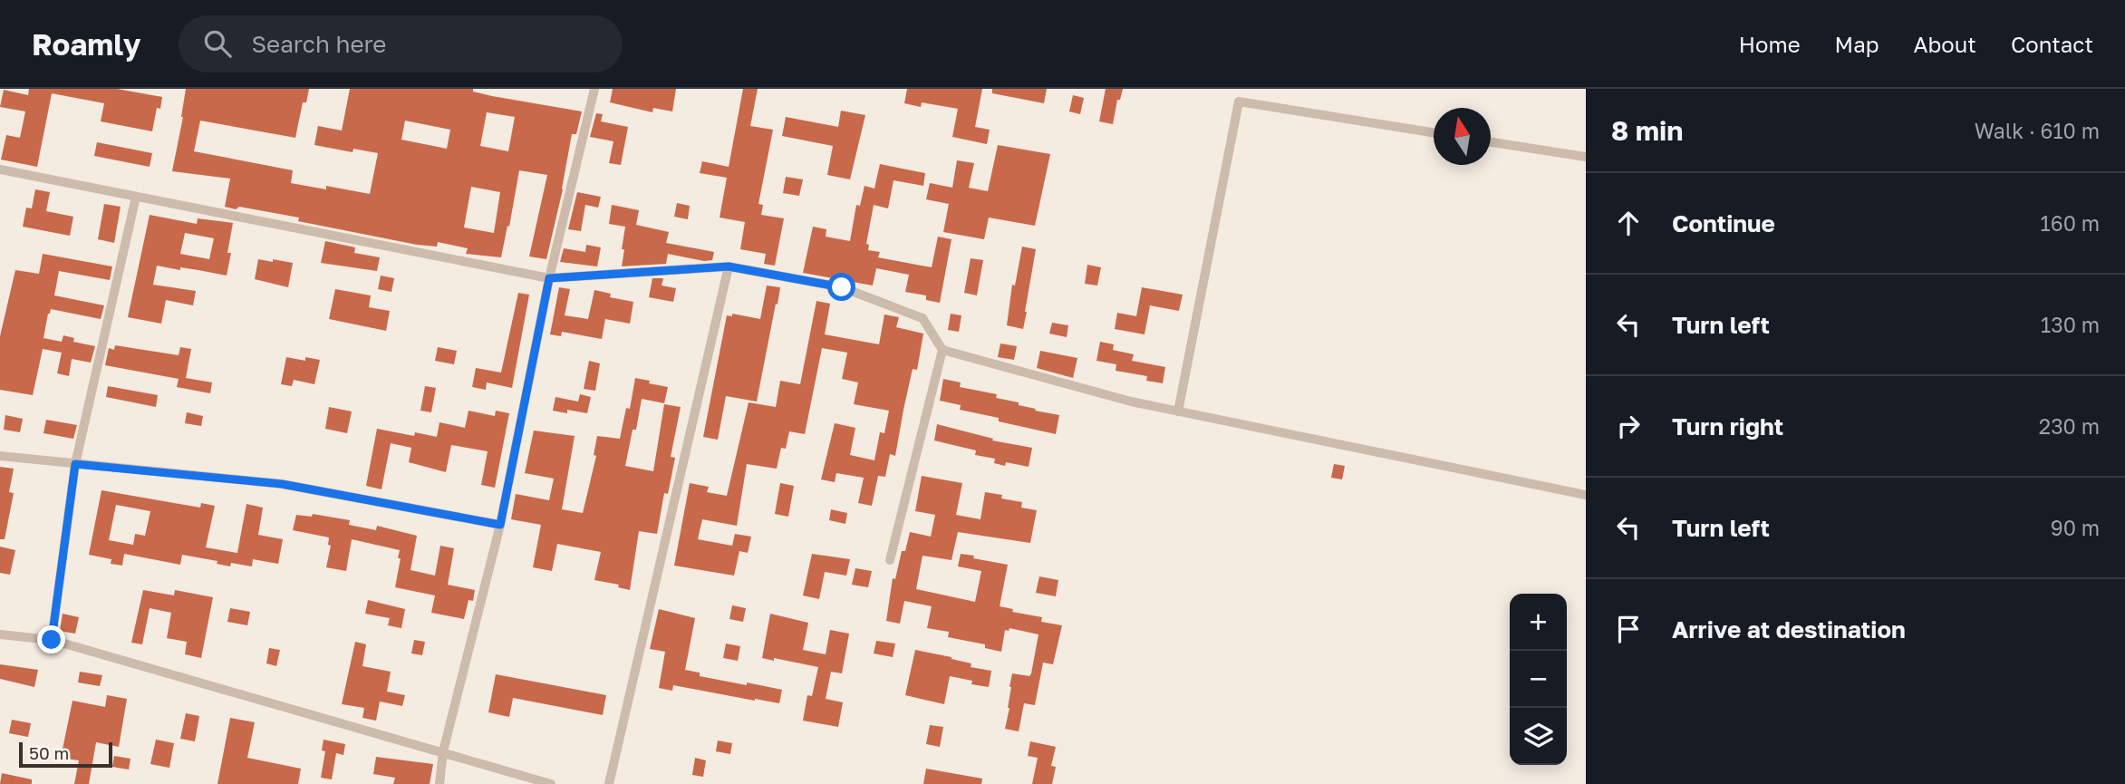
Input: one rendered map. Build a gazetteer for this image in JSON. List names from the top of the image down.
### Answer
{
  "scale_bar": "50 m",
  "north": "top",
  "page": {
    "header": "Roamly",
    "search": "Search here",
    "nav": [
      "Home",
      "Map",
      "About",
      "Contact"
    ],
    "heading": ["8 min", "Walk · 610 m"],
    "list": [
      ["Continue", "160 m"],
      ["Turn left", "130 m"],
      ["Turn right", "230 m"],
      ["Turn left", "90 m"],
      "Arrive at destination"
    ],
    "map_buttons": ["+", "−"],
    "scale": "50 m"
  }
}
